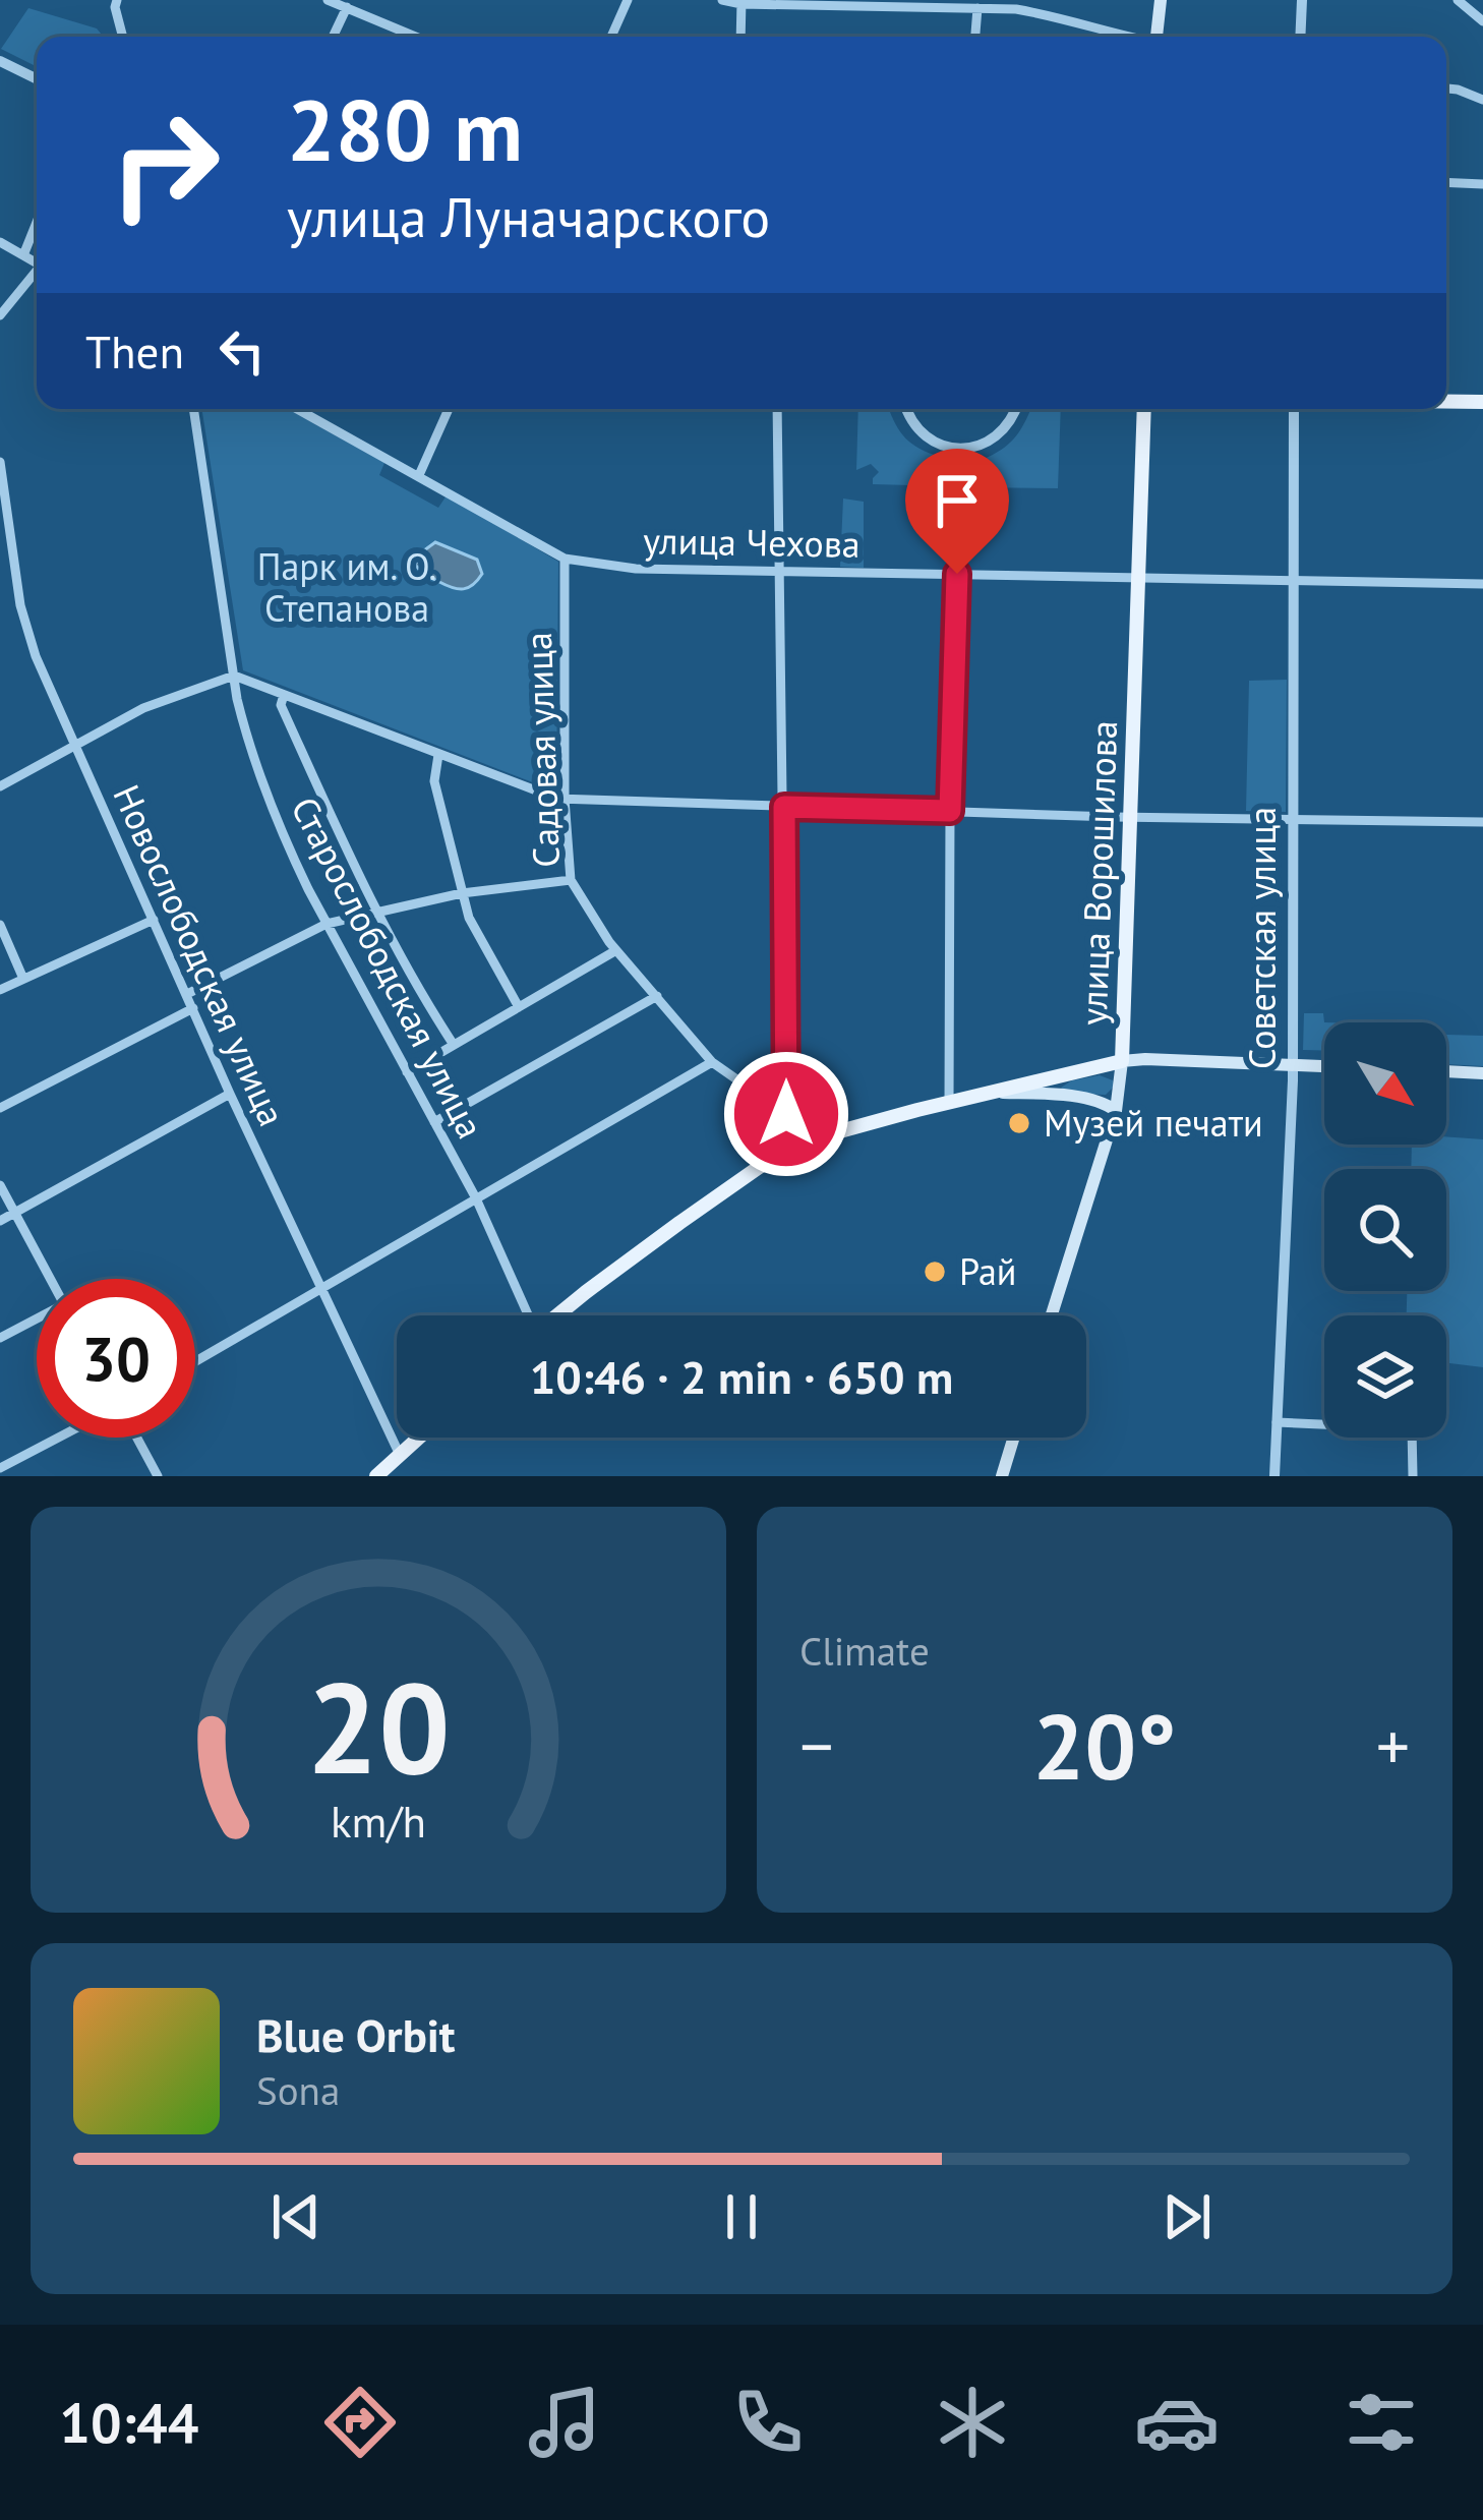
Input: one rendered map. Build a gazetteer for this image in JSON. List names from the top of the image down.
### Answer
{
  "streets": {
    "main road": ["улица Ворошилова"],
    "street": [
      "улица Чехова",
      "Садовая улица",
      "Советская улица",
      "Новослободская улица",
      "Старослободская улица"
    ]
  },
  "crossings": [
    ["улица Чехова", "Садовая улица"],
    ["улица Чехова", "улица Ворошилова"],
    ["улица Чехова", "Советская улица"]
  ],
  "parks": ["Парк им. О. Степанова"],
  "places": ["Музей печати", "Рай"],
  "north": "bottom right",
  "page": {
    "turn": ["280 m", "улица Луначарского"],
    "then": "Then",
    "limit": "30",
    "trip": "10:46 · 2 min · 650 m",
    "tile": "Climate",
    "heat": ["−", "20°", "+"],
    "song": ["Blue Orbit", "Sona"],
    "tabs": "10:44",
    "gauge": ["20", "km/h"]
  }
}
